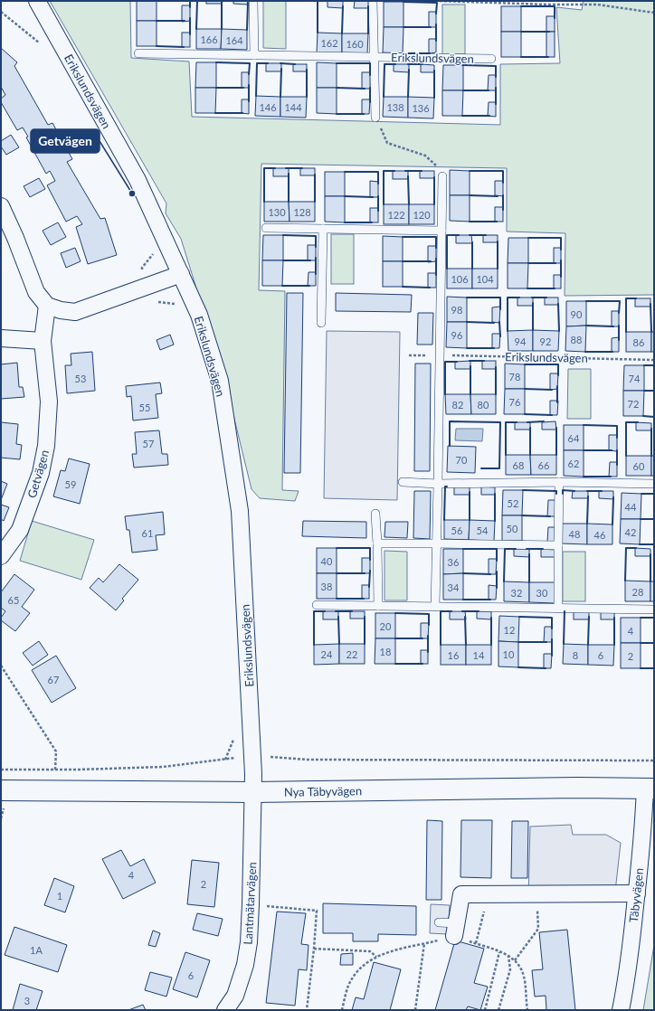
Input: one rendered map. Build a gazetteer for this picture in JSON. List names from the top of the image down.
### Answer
{
  "streets": {
    "main road": ["Nya Täbyvägen"],
    "street": [
      "Erikslundsvägen",
      "Getvägen",
      "Täbyvägen",
      "Lantmätarvägen"
    ]
  },
  "crossings": [
    ["Erikslundsvägen", "Nya Täbyvägen"],
    ["Erikslundsvägen", "Lantmätarvägen"],
    ["Nya Täbyvägen", "Täbyvägen"],
    ["Nya Täbyvägen", "Lantmätarvägen"]
  ],
  "places": ["Getvägen"],
  "house_numbers": [
    "166",
    "164",
    "162",
    "160",
    "146",
    "144",
    "138",
    "136",
    "130",
    "128",
    "122",
    "120",
    "106",
    "104",
    "98",
    "90",
    "96",
    "88",
    "94",
    "92",
    "86",
    "78",
    "53",
    "74",
    "76",
    "72",
    "82",
    "80",
    "55",
    "64",
    "57",
    "70",
    "62",
    "68",
    "66",
    "60",
    "59",
    "52",
    "44",
    "50",
    "56",
    "54",
    "42",
    "61",
    "48",
    "46",
    "40",
    "36",
    "38",
    "34",
    "28",
    "32",
    "30",
    "65",
    "20",
    "12",
    "4",
    "18",
    "24",
    "22",
    "10",
    "16",
    "14",
    "8",
    "6",
    "2",
    "67",
    "4",
    "2",
    "1",
    "1A",
    "6",
    "3"
  ]
}
